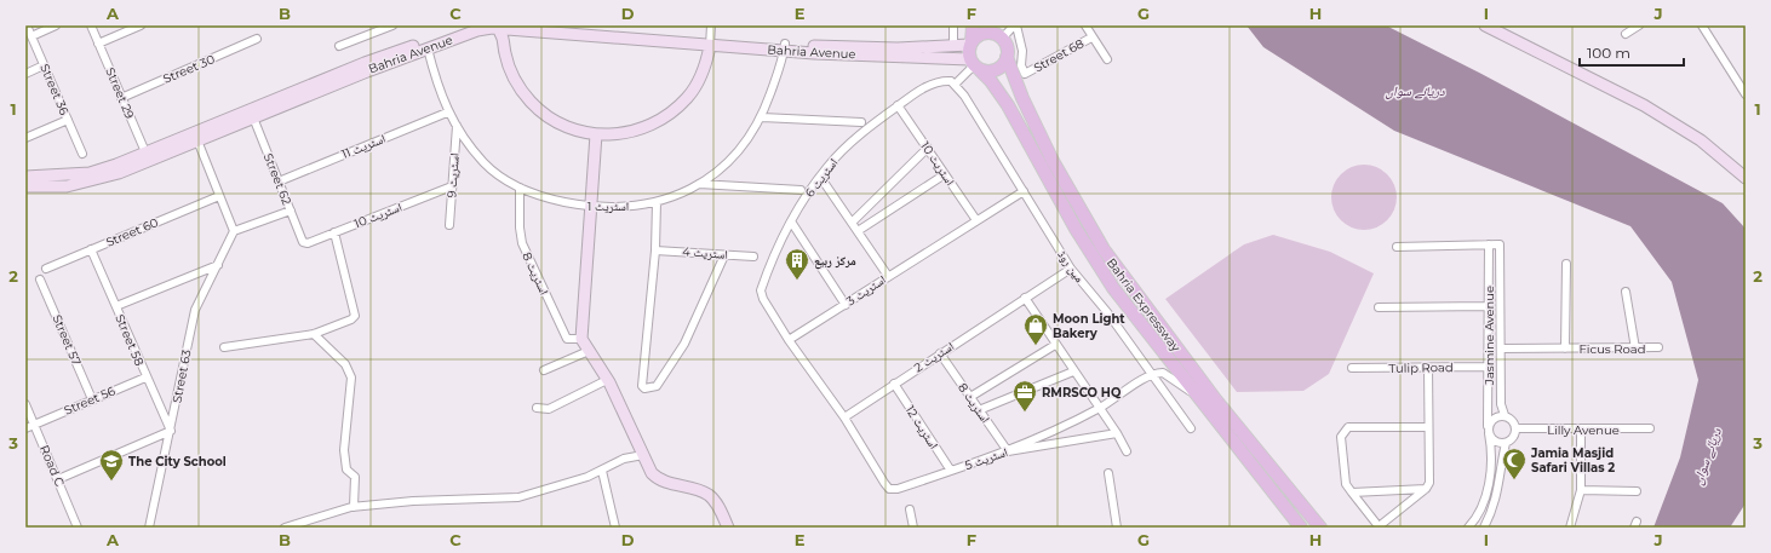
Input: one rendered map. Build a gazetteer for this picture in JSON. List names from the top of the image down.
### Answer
{
  "streets": {
    "main road": ["Bahria Expressway"],
    "street": [
      "Bahria Avenue",
      "Street 68",
      "Street 30",
      "Street 36",
      "Street 29",
      "اسٹریٹ 11",
      "اسٹریٹ 10",
      "اسٹریٹ 9",
      "اسٹریٹ 6",
      "Street 62",
      "اسٹریٹ 1",
      "Street 60",
      "اسٹریٹ 4",
      "مین روڈ",
      "اسٹریٹ 8",
      "اسٹریٹ 3",
      "Jasmine Avenue",
      "Street 57",
      "Street 58",
      "Ficus Road",
      "اسٹریٹ 2",
      "Tulip Road",
      "Street 63",
      "Street 56",
      "اسٹریٹ 12",
      "Lilly Avenue",
      "اسٹریٹ 5",
      "Road C"
    ]
  },
  "crossings": [
    ["Bahria Avenue", "Street 29"],
    ["Bahria Avenue", "Street 62"],
    ["Bahria Avenue", "اسٹریٹ 1"],
    ["Bahria Avenue", "Bahria Expressway"],
    ["Street 30", "Street 29"],
    ["اسٹریٹ 11", "Street 62"],
    ["اسٹریٹ 11", "اسٹریٹ 1"],
    ["اسٹریٹ 10", "اسٹریٹ 9"],
    ["اسٹریٹ 10", "اسٹریٹ 6"],
    ["اسٹریٹ 10", "Street 62"],
    ["اسٹریٹ 10", "اسٹریٹ 3"],
    ["اسٹریٹ 9", "اسٹریٹ 1"],
    ["اسٹریٹ 6", "مین روڈ"],
    ["اسٹریٹ 6", "اسٹریٹ 3"],
    ["اسٹریٹ 1", "اسٹریٹ 8"],
    ["Street 60", "Street 58"],
    ["مین روڈ", "اسٹریٹ 3"],
    ["مین روڈ", "اسٹریٹ 2"],
    ["مین روڈ", "اسٹریٹ 5"],
    ["اسٹریٹ 8", "اسٹریٹ 2"],
    ["اسٹریٹ 8", "اسٹریٹ 5"],
    ["Jasmine Avenue", "Ficus Road"],
    ["Jasmine Avenue", "Tulip Road"],
    ["Jasmine Avenue", "Lilly Avenue"],
    ["Street 57", "Street 56"],
    ["Street 58", "Street 63"],
    ["Street 58", "Street 56"],
    ["اسٹریٹ 2", "اسٹریٹ 12"],
    ["اسٹریٹ 2", "اسٹریٹ 5"],
    ["Street 56", "Road C"],
    ["اسٹریٹ 12", "اسٹریٹ 5"]
  ],
  "water": ["دریائے سواں"],
  "places": {
    "building": ["مرکز ربیع"],
    "shop": ["Moon Light Bakery"],
    "office": ["RMRSCO HQ"],
    "mosque": ["Jamia Masjid Safari Villas 2"],
    "school or university": ["The City School"]
  },
  "scale_bar": "100 m",
  "grid": {
    "columns": [
      "A",
      "B",
      "C",
      "D",
      "E",
      "F",
      "G",
      "H",
      "I",
      "J"
    ],
    "rows": ["1", "2", "3"]
  }
}
